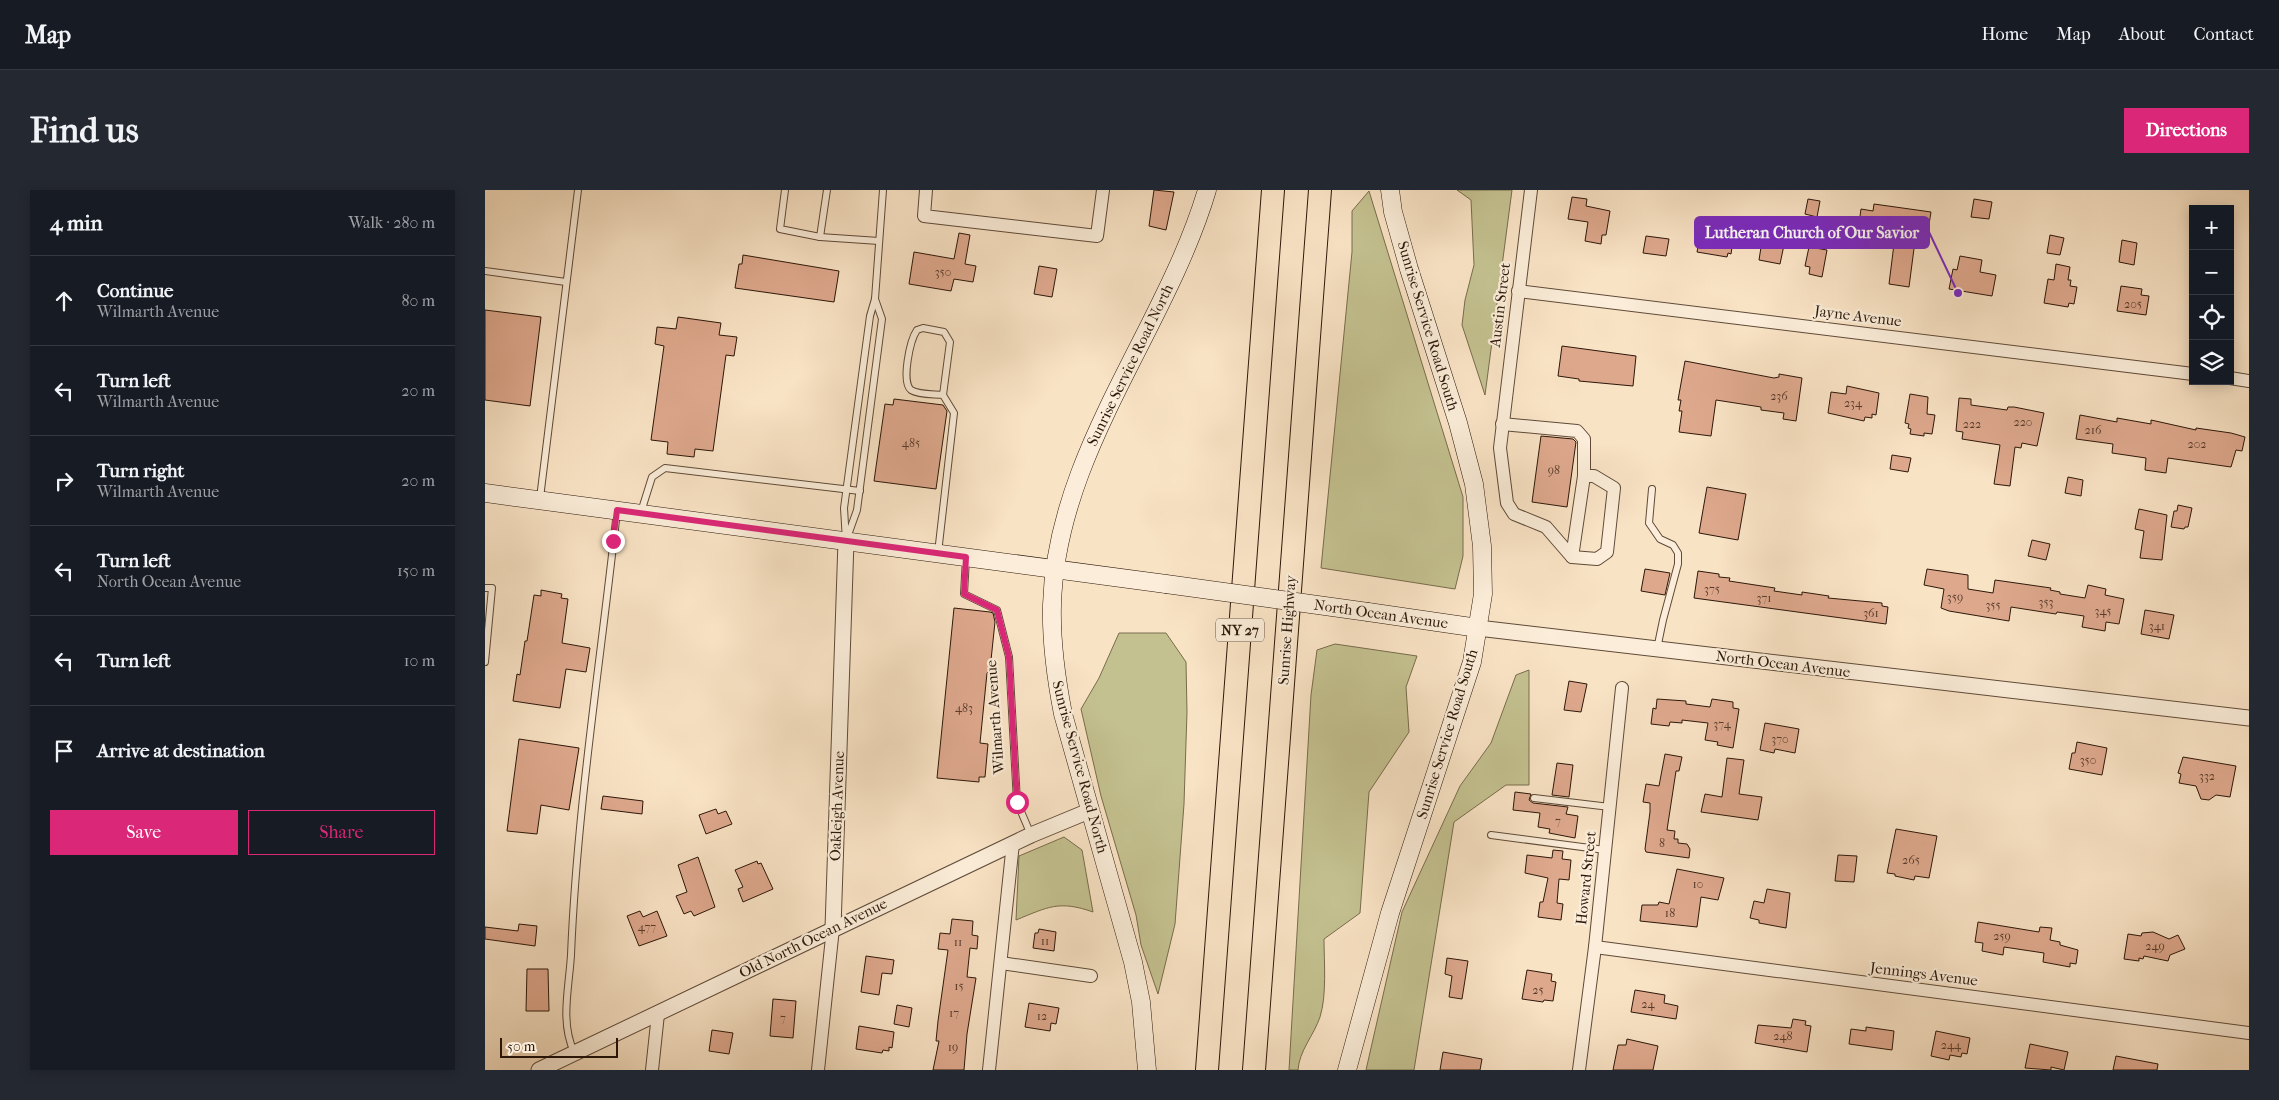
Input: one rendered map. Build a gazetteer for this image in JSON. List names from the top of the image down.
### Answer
{
  "streets": {
    "highway": ["NY 27", "Sunrise Highway"],
    "main road": ["Sunrise Service Road South", "Sunrise Service Road North", "North Ocean Avenue"],
    "street": [
      "Austin Street",
      "Jayne Avenue",
      "Oakleigh Avenue",
      "Howard Street",
      "Old North Ocean Avenue",
      "Jennings Avenue"
    ],
    "lane": ["Wilmarth Avenue"]
  },
  "crossings": [
    ["Austin Street", "Jayne Avenue"],
    ["Sunrise Service Road South", "North Ocean Avenue"],
    ["Sunrise Service Road North", "North Ocean Avenue"],
    ["Sunrise Service Road North", "Old North Ocean Avenue"],
    ["North Ocean Avenue", "Wilmarth Avenue"],
    ["North Ocean Avenue", "Oakleigh Avenue"],
    ["Wilmarth Avenue", "Old North Ocean Avenue"],
    ["Oakleigh Avenue", "Old North Ocean Avenue"],
    ["Howard Street", "Jennings Avenue"]
  ],
  "places": ["Lutheran Church of Our Savior"],
  "house_numbers": [
    "350",
    "205",
    "236",
    "234",
    "220",
    "222",
    "216",
    "485",
    "202",
    "98",
    "375",
    "359",
    "371",
    "353",
    "355",
    "345",
    "361",
    "341",
    "483",
    "374",
    "370",
    "350",
    "332",
    "7",
    "8",
    "265",
    "10",
    "18",
    "477",
    "259",
    "11",
    "11",
    "249",
    "15",
    "25",
    "24",
    "17",
    "12",
    "7",
    "248",
    "244",
    "19"
  ],
  "scale_bar": "50 m",
  "page": {
    "header": "Map",
    "nav": [
      "Home",
      "Map",
      "About",
      "Contact"
    ],
    "buttons": [
      "Directions",
      ["Save", "Share"]
    ],
    "title": "Find us",
    "heading": ["4 min", "Walk · 280 m"],
    "map_buttons": ["+", "−"],
    "list": [
      ["Continue", "Wilmarth Avenue", "80 m"],
      ["Turn left", "Wilmarth Avenue", "20 m"],
      ["Turn right", "Wilmarth Avenue", "20 m"],
      ["Turn left", "North Ocean Avenue", "150 m"],
      ["Turn left", "10 m"],
      "Arrive at destination"
    ],
    "scale": "50 m"
  }
}
